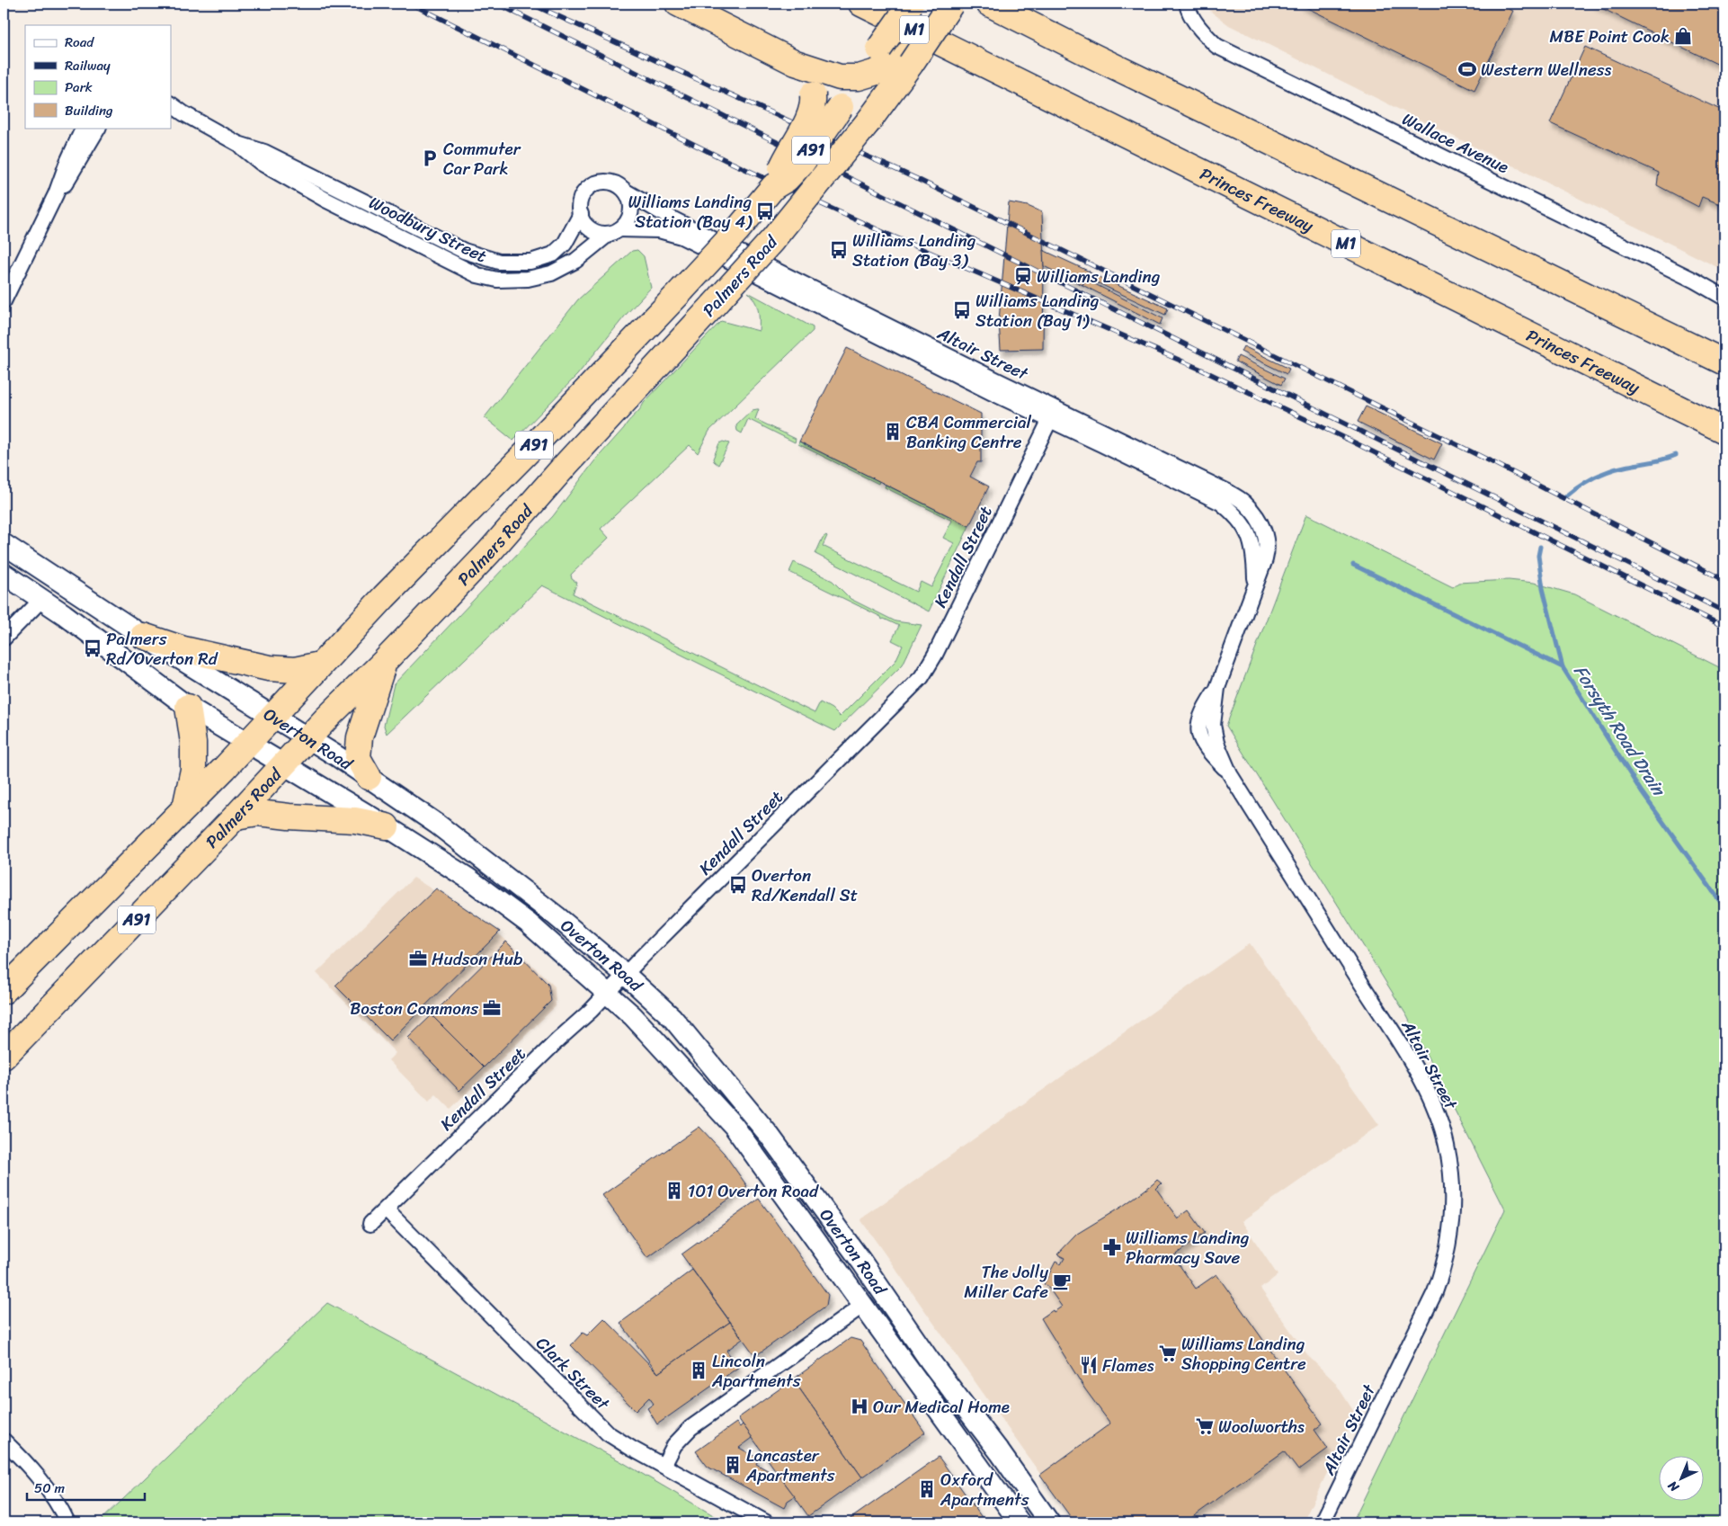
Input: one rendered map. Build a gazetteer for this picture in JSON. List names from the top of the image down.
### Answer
{
  "streets": {
    "highway": [
      "M1",
      "A91",
      "Princes Freeway",
      "Palmers Road"
    ],
    "street": [
      "Wallace Avenue",
      "Woodbury Street",
      "Altair Street",
      "Kendall Street",
      "Overton Road",
      "Clark Street"
    ]
  },
  "crossings": [
    ["Woodbury Street", "Altair Street"],
    ["Palmers Road", "Overton Road"],
    ["Altair Street", "Kendall Street"],
    ["Kendall Street", "Overton Road"],
    ["Kendall Street", "Clark Street"]
  ],
  "water": ["Forsyth Road Drain"],
  "places": {
    "shop": ["MBE Point Cook"],
    "sports": ["Western Wellness"],
    "parking": ["Commuter Car Park"],
    "bus stop": [
      "Williams Landing Station (Bay 4)",
      "Williams Landing Station (Bay 3)",
      "Williams Landing Station (Bay 1)",
      "Palmers Rd/Overton Rd",
      "Overton Rd/Kendall St"
    ],
    "station": ["Williams Landing"],
    "building": [
      "CBA Commercial Banking Centre",
      "101 Overton Road",
      "Lincoln Apartments",
      "Lancaster Apartments",
      "Oxford Apartments"
    ],
    "office": ["Hudson Hub", "Boston Commons"],
    "pharmacy": ["Williams Landing Pharmacy Save"],
    "cafe": ["The Jolly Miller Cafe"],
    "supermarket": ["Williams Landing Shopping Centre", "Woolworths"],
    "restaurant": ["Flames"],
    "hospital": ["Our Medical Home"]
  },
  "legend": [
    "Road",
    "Railway",
    "Park",
    "Building"
  ],
  "scale_bar": "50 m",
  "north": "bottom left"
}
